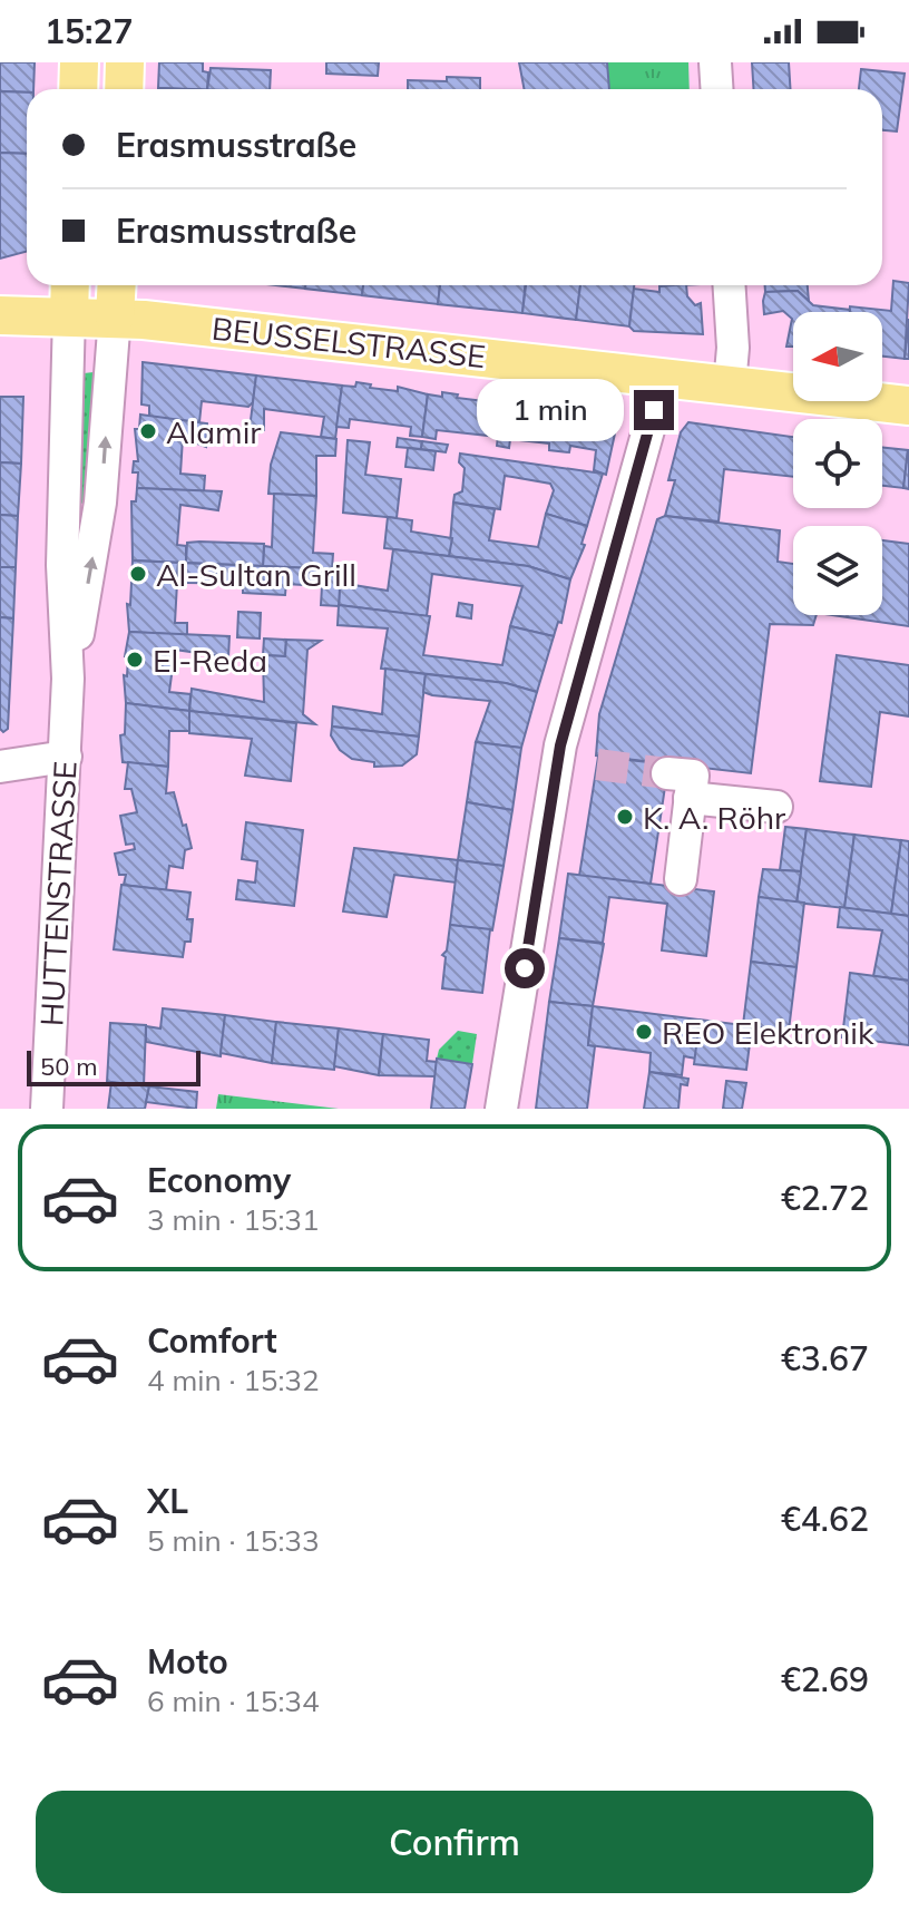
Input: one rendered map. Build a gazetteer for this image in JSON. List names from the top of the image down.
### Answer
{
  "streets": {
    "main road": ["BEUSSELSTRASSE"],
    "street": ["HUTTENSTRASSE"]
  },
  "crossings": [
    ["BEUSSELSTRASSE", "HUTTENSTRASSE"]
  ],
  "places": [
    "Alamir",
    "Al-Sultan Grill",
    "El-Reda",
    "K. A. Röhr",
    "REO Elektronik"
  ],
  "scale_bar": "50 m",
  "north": "left",
  "page": {
    "status": "15:27",
    "banner": ["Erasmusstraße", "Erasmusstraße"],
    "bubble": "1 min",
    "scale": "50 m",
    "list": [
      {
        "name": "Economy",
        "note": "3 min · 15:31",
        "value": "€2.72"
      },
      {
        "name": "Comfort",
        "note": "4 min · 15:32",
        "value": "€3.67"
      },
      {
        "name": "XL",
        "note": "5 min · 15:33",
        "value": "€4.62"
      },
      {
        "name": "Moto",
        "note": "6 min · 15:34",
        "value": "€2.69"
      }
    ],
    "buttons": "Confirm"
  }
}
